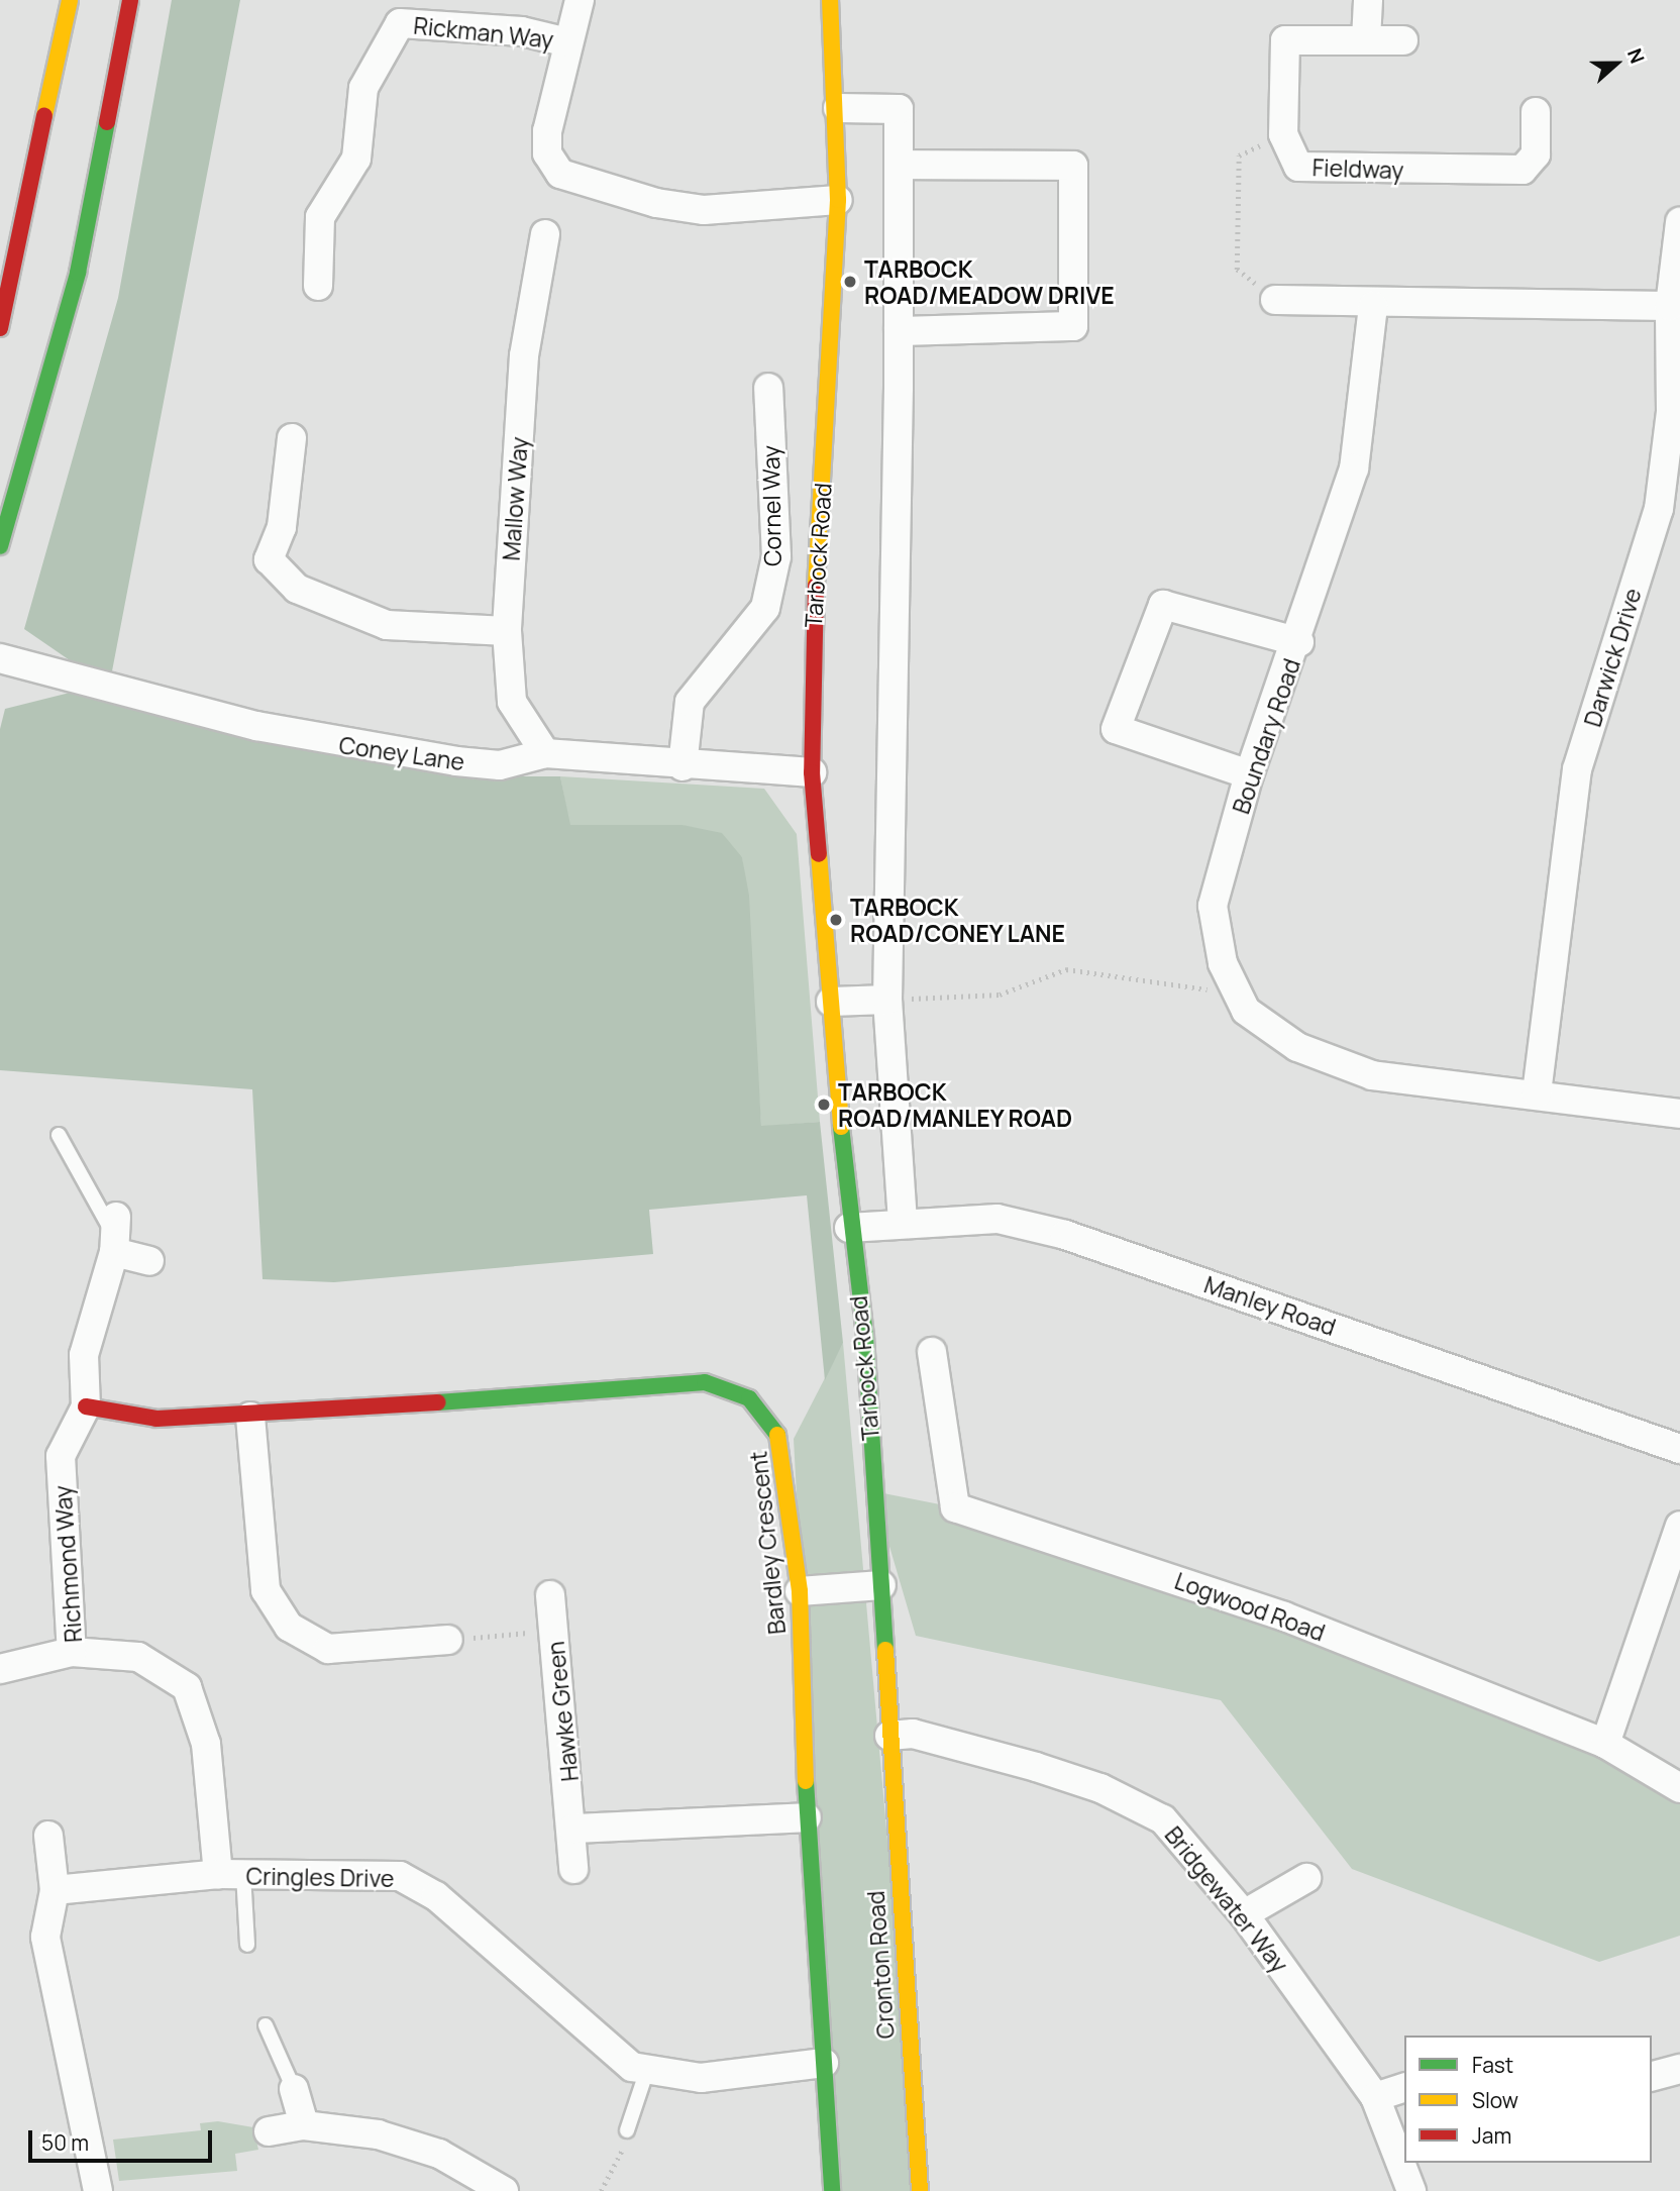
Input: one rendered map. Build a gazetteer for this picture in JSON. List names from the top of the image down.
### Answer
{
  "streets": {
    "main road": ["Tarbock Road", "Bardley Crescent", "Cronton Road"],
    "street": [
      "Rickman Way",
      "Fieldway",
      "Mallow Way",
      "Cornel Way",
      "Darwick Drive",
      "Boundary Road",
      "Coney Lane",
      "Manley Road",
      "Richmond Way",
      "Logwood Road",
      "Hawke Green",
      "Cringles Drive",
      "Bridgewater Way"
    ]
  },
  "crossings": [
    ["Mallow Way", "Coney Lane"],
    ["Cornel Way", "Coney Lane"],
    ["Tarbock Road", "Coney Lane"],
    ["Tarbock Road", "Manley Road"],
    ["Tarbock Road", "Bridgewater Way"],
    ["Tarbock Road", "Cronton Road"],
    ["Darwick Drive", "Boundary Road"],
    ["Bardley Crescent", "Richmond Way"],
    ["Bardley Crescent", "Cringles Drive"],
    ["Richmond Way", "Cringles Drive"],
    ["Bridgewater Way", "Cronton Road"]
  ],
  "places": ["TARBOCK ROAD/MEADOW DRIVE", "TARBOCK ROAD/CONEY LANE", "TARBOCK ROAD/MANLEY ROAD"],
  "legend": ["Fast", "Slow", "Jam"],
  "scale_bar": "50 m",
  "north": "right"
}
